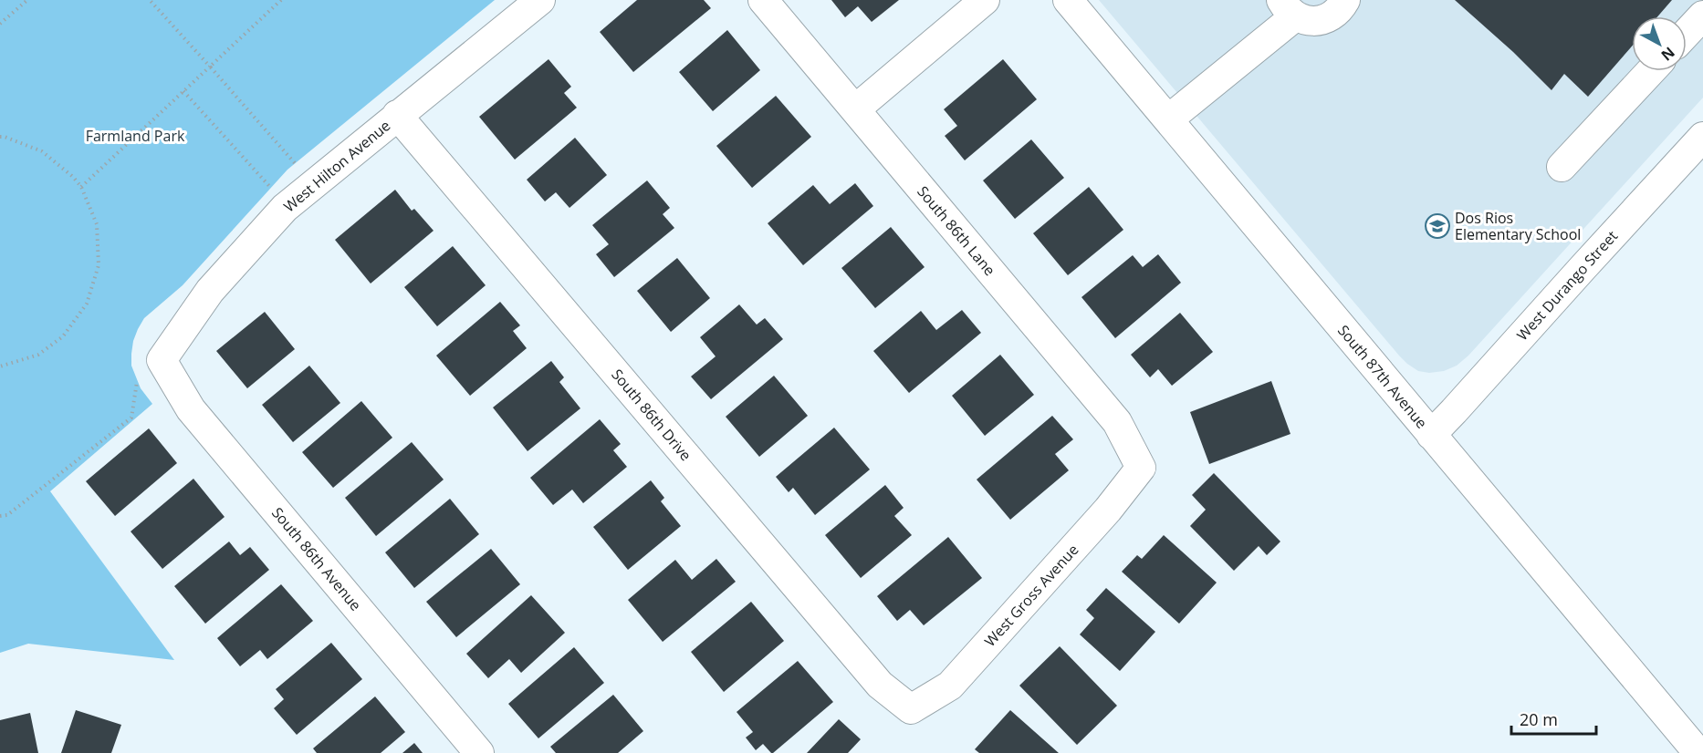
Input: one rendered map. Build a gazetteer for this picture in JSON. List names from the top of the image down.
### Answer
{
  "streets": {
    "street": [
      "West Hilton Avenue",
      "South 86th Lane",
      "West Durango Street",
      "South 87th Avenue",
      "South 86th Drive",
      "South 86th Avenue",
      "West Gross Avenue"
    ]
  },
  "crossings": [
    ["West Hilton Avenue", "South 86th Drive"],
    ["West Hilton Avenue", "South 86th Avenue"],
    ["South 86th Lane", "West Gross Avenue"],
    ["West Durango Street", "South 87th Avenue"],
    ["South 86th Drive", "West Gross Avenue"]
  ],
  "parks": ["Farmland Park"],
  "places": {
    "school or university": ["Dos Rios Elementary School"]
  },
  "scale_bar": "20 m",
  "north": "bottom right"
}
